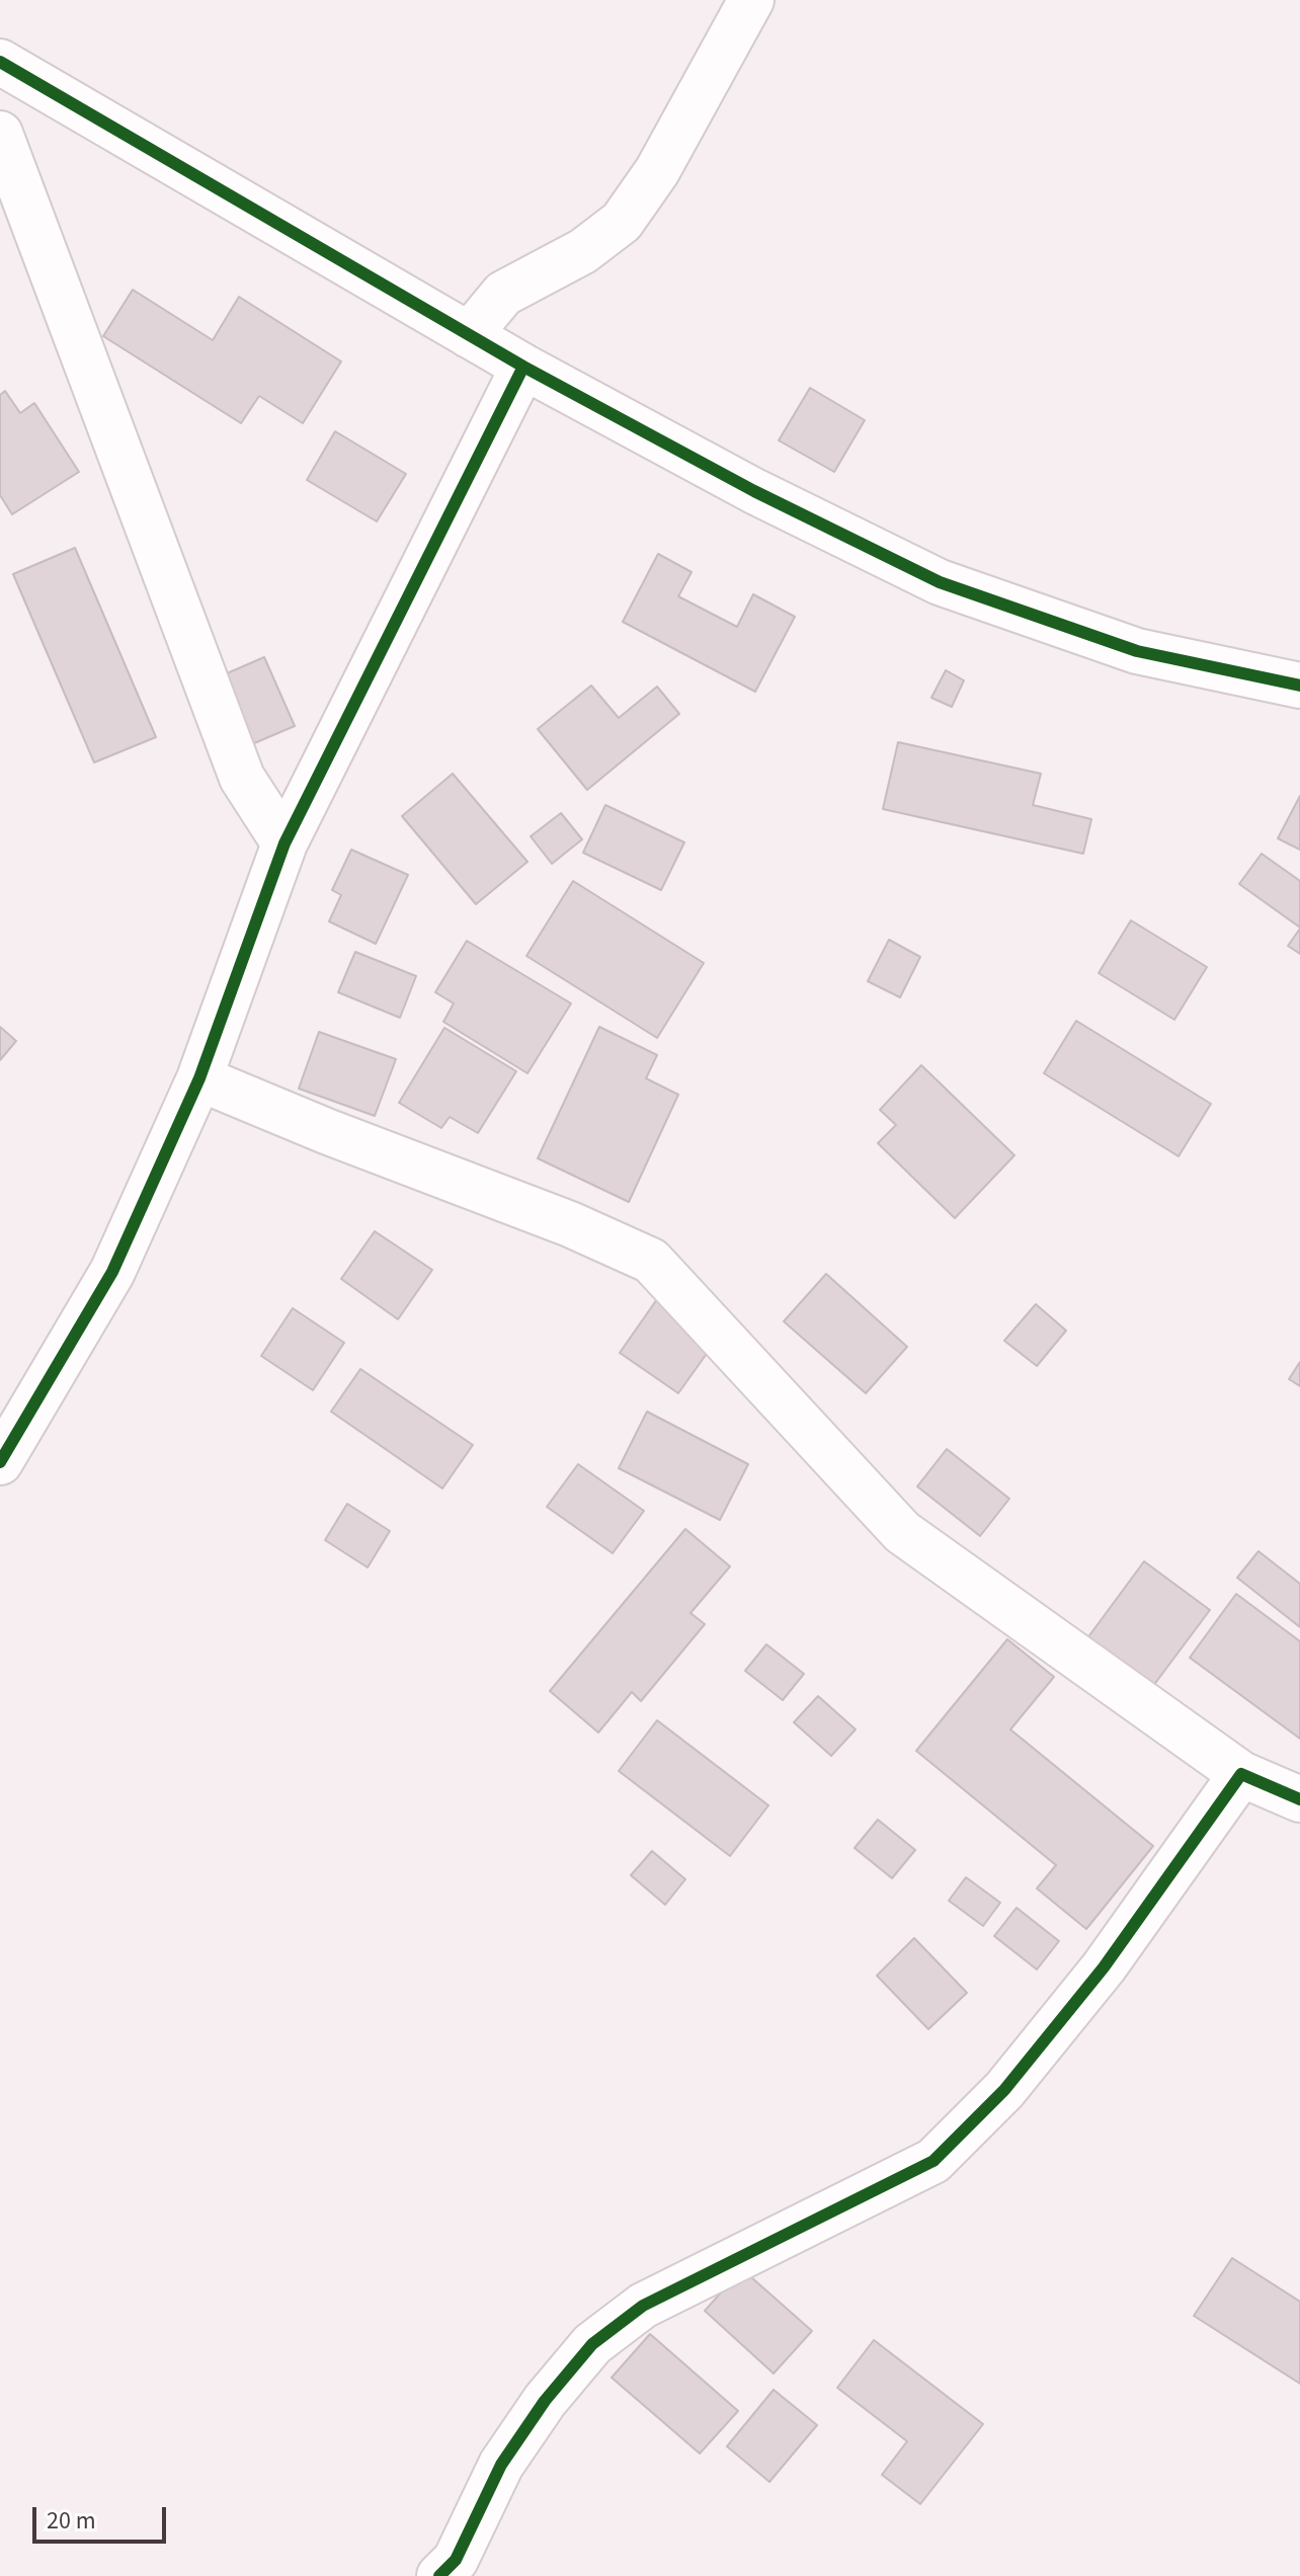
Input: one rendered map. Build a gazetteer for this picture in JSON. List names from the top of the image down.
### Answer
{
  "scale_bar": "20 m"
}
